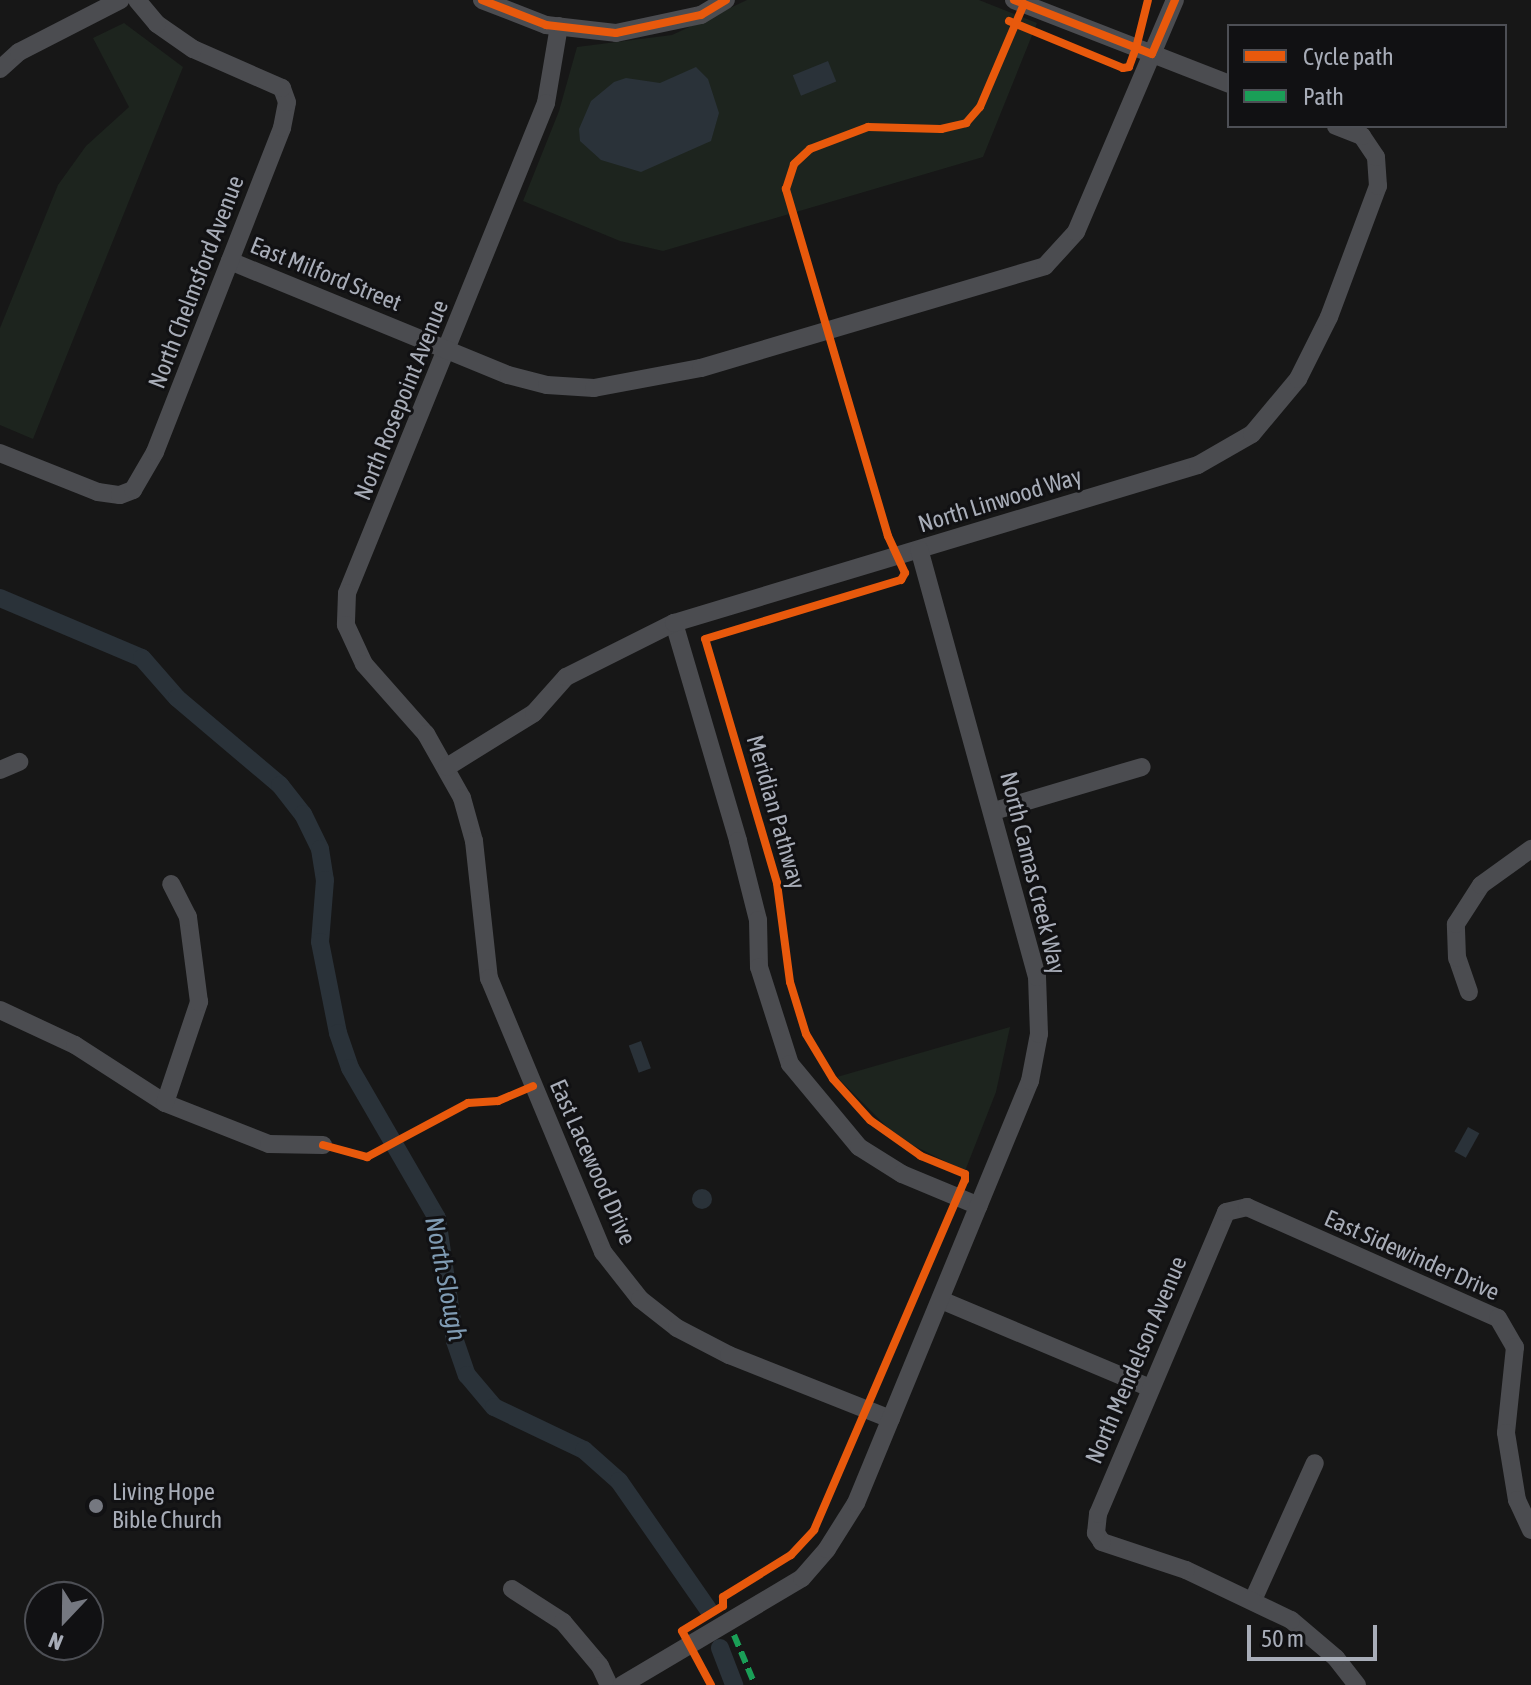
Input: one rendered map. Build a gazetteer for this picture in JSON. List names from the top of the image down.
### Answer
{
  "streets": {
    "street": [
      "East Milford Street",
      "North Chelmsford Avenue",
      "North Rosepoint Avenue",
      "North Linwood Way",
      "North Camas Creek Way",
      "East Lacewood Drive",
      "East Sidewinder Drive",
      "North Mendelson Avenue"
    ],
    "cycle path": ["Meridian Pathway"]
  },
  "crossings": [
    ["East Milford Street", "North Chelmsford Avenue"],
    ["East Milford Street", "North Rosepoint Avenue"],
    ["North Rosepoint Avenue", "North Linwood Way"],
    ["North Rosepoint Avenue", "East Lacewood Drive"],
    ["North Linwood Way", "North Camas Creek Way"],
    ["North Linwood Way", "East Lacewood Drive"],
    ["North Camas Creek Way", "East Lacewood Drive"],
    ["East Sidewinder Drive", "North Mendelson Avenue"]
  ],
  "water": ["North Slough"],
  "places": ["Living Hope Bible Church"],
  "legend": ["Cycle path", "Path"],
  "scale_bar": "50 m",
  "north": "bottom"
}
